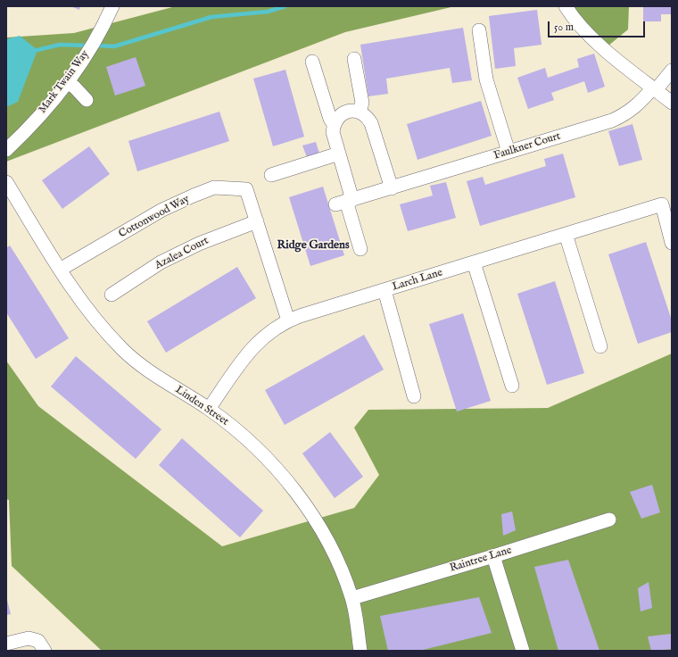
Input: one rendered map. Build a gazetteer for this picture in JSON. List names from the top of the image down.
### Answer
{
  "streets": {
    "street": [
      "Mark Twain Way",
      "Faulkner Court",
      "Cottonwood Way",
      "Azalea Court",
      "Larch Lane",
      "Linden Street",
      "Raintree Lane"
    ]
  },
  "crossings": [
    ["Cottonwood Way", "Azalea Court"],
    ["Cottonwood Way", "Larch Lane"],
    ["Cottonwood Way", "Linden Street"],
    ["Larch Lane", "Linden Street"],
    ["Linden Street", "Raintree Lane"]
  ],
  "districts": ["Ridge Gardens"],
  "scale_bar": "50 m"
}
